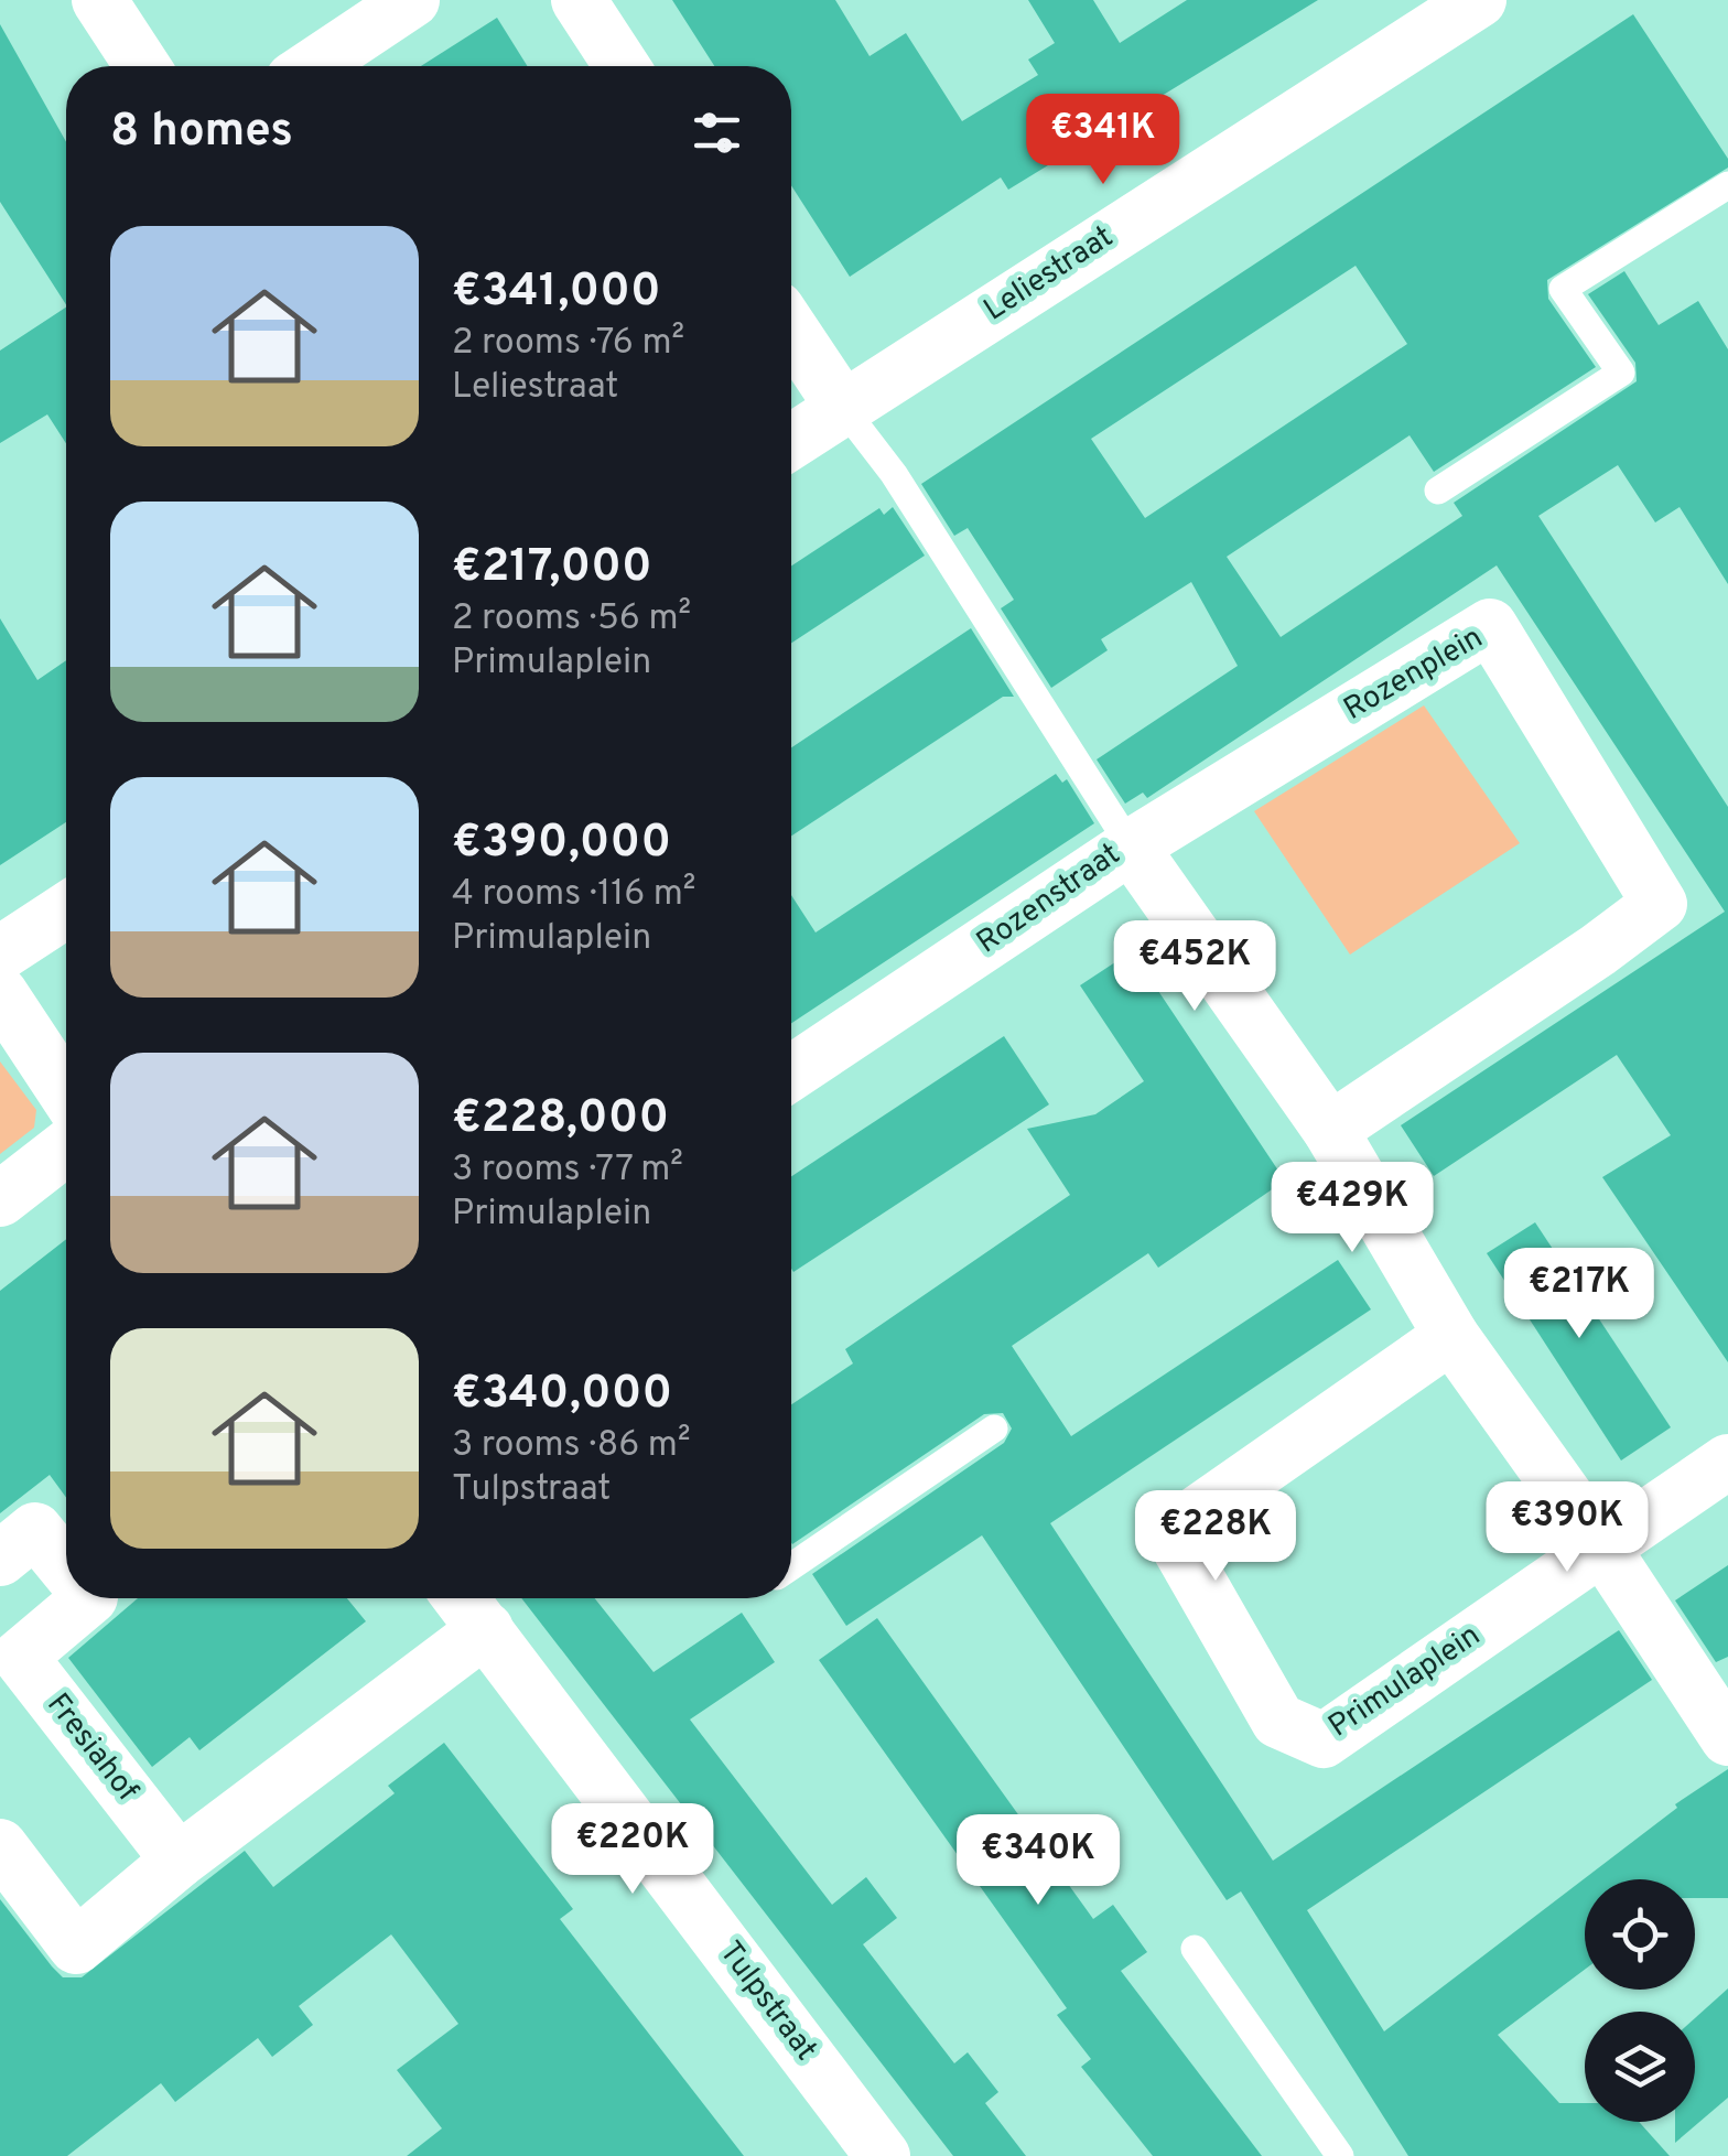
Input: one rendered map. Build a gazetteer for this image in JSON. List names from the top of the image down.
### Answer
{
  "streets": {
    "street": [
      "Leliestraat",
      "Rozenplein",
      "Rozenstraat",
      "Primulaplein",
      "Fresiahof",
      "Tulpstraat"
    ]
  },
  "crossings": [
    ["Leliestraat", "Rozenstraat"],
    ["Rozenplein", "Rozenstraat"]
  ],
  "page": {
    "heading": "8 homes",
    "price": [
      "€341K",
      "€452K",
      "€429K",
      "€217K",
      "€390K",
      "€228K",
      "€220K",
      "€340K"
    ],
    "list": [
      {
        "name": "€341,000",
        "note": "2 rooms · 76 m² · Leliestraat"
      },
      {
        "name": "€217,000",
        "note": "2 rooms · 56 m² · Primulaplein"
      },
      {
        "name": "€390,000",
        "note": "4 rooms · 116 m² · Primulaplein"
      },
      {
        "name": "€228,000",
        "note": "3 rooms · 77 m² · Primulaplein"
      },
      {
        "name": "€340,000",
        "note": "3 rooms · 86 m² · Tulpstraat"
      }
    ]
  }
}
